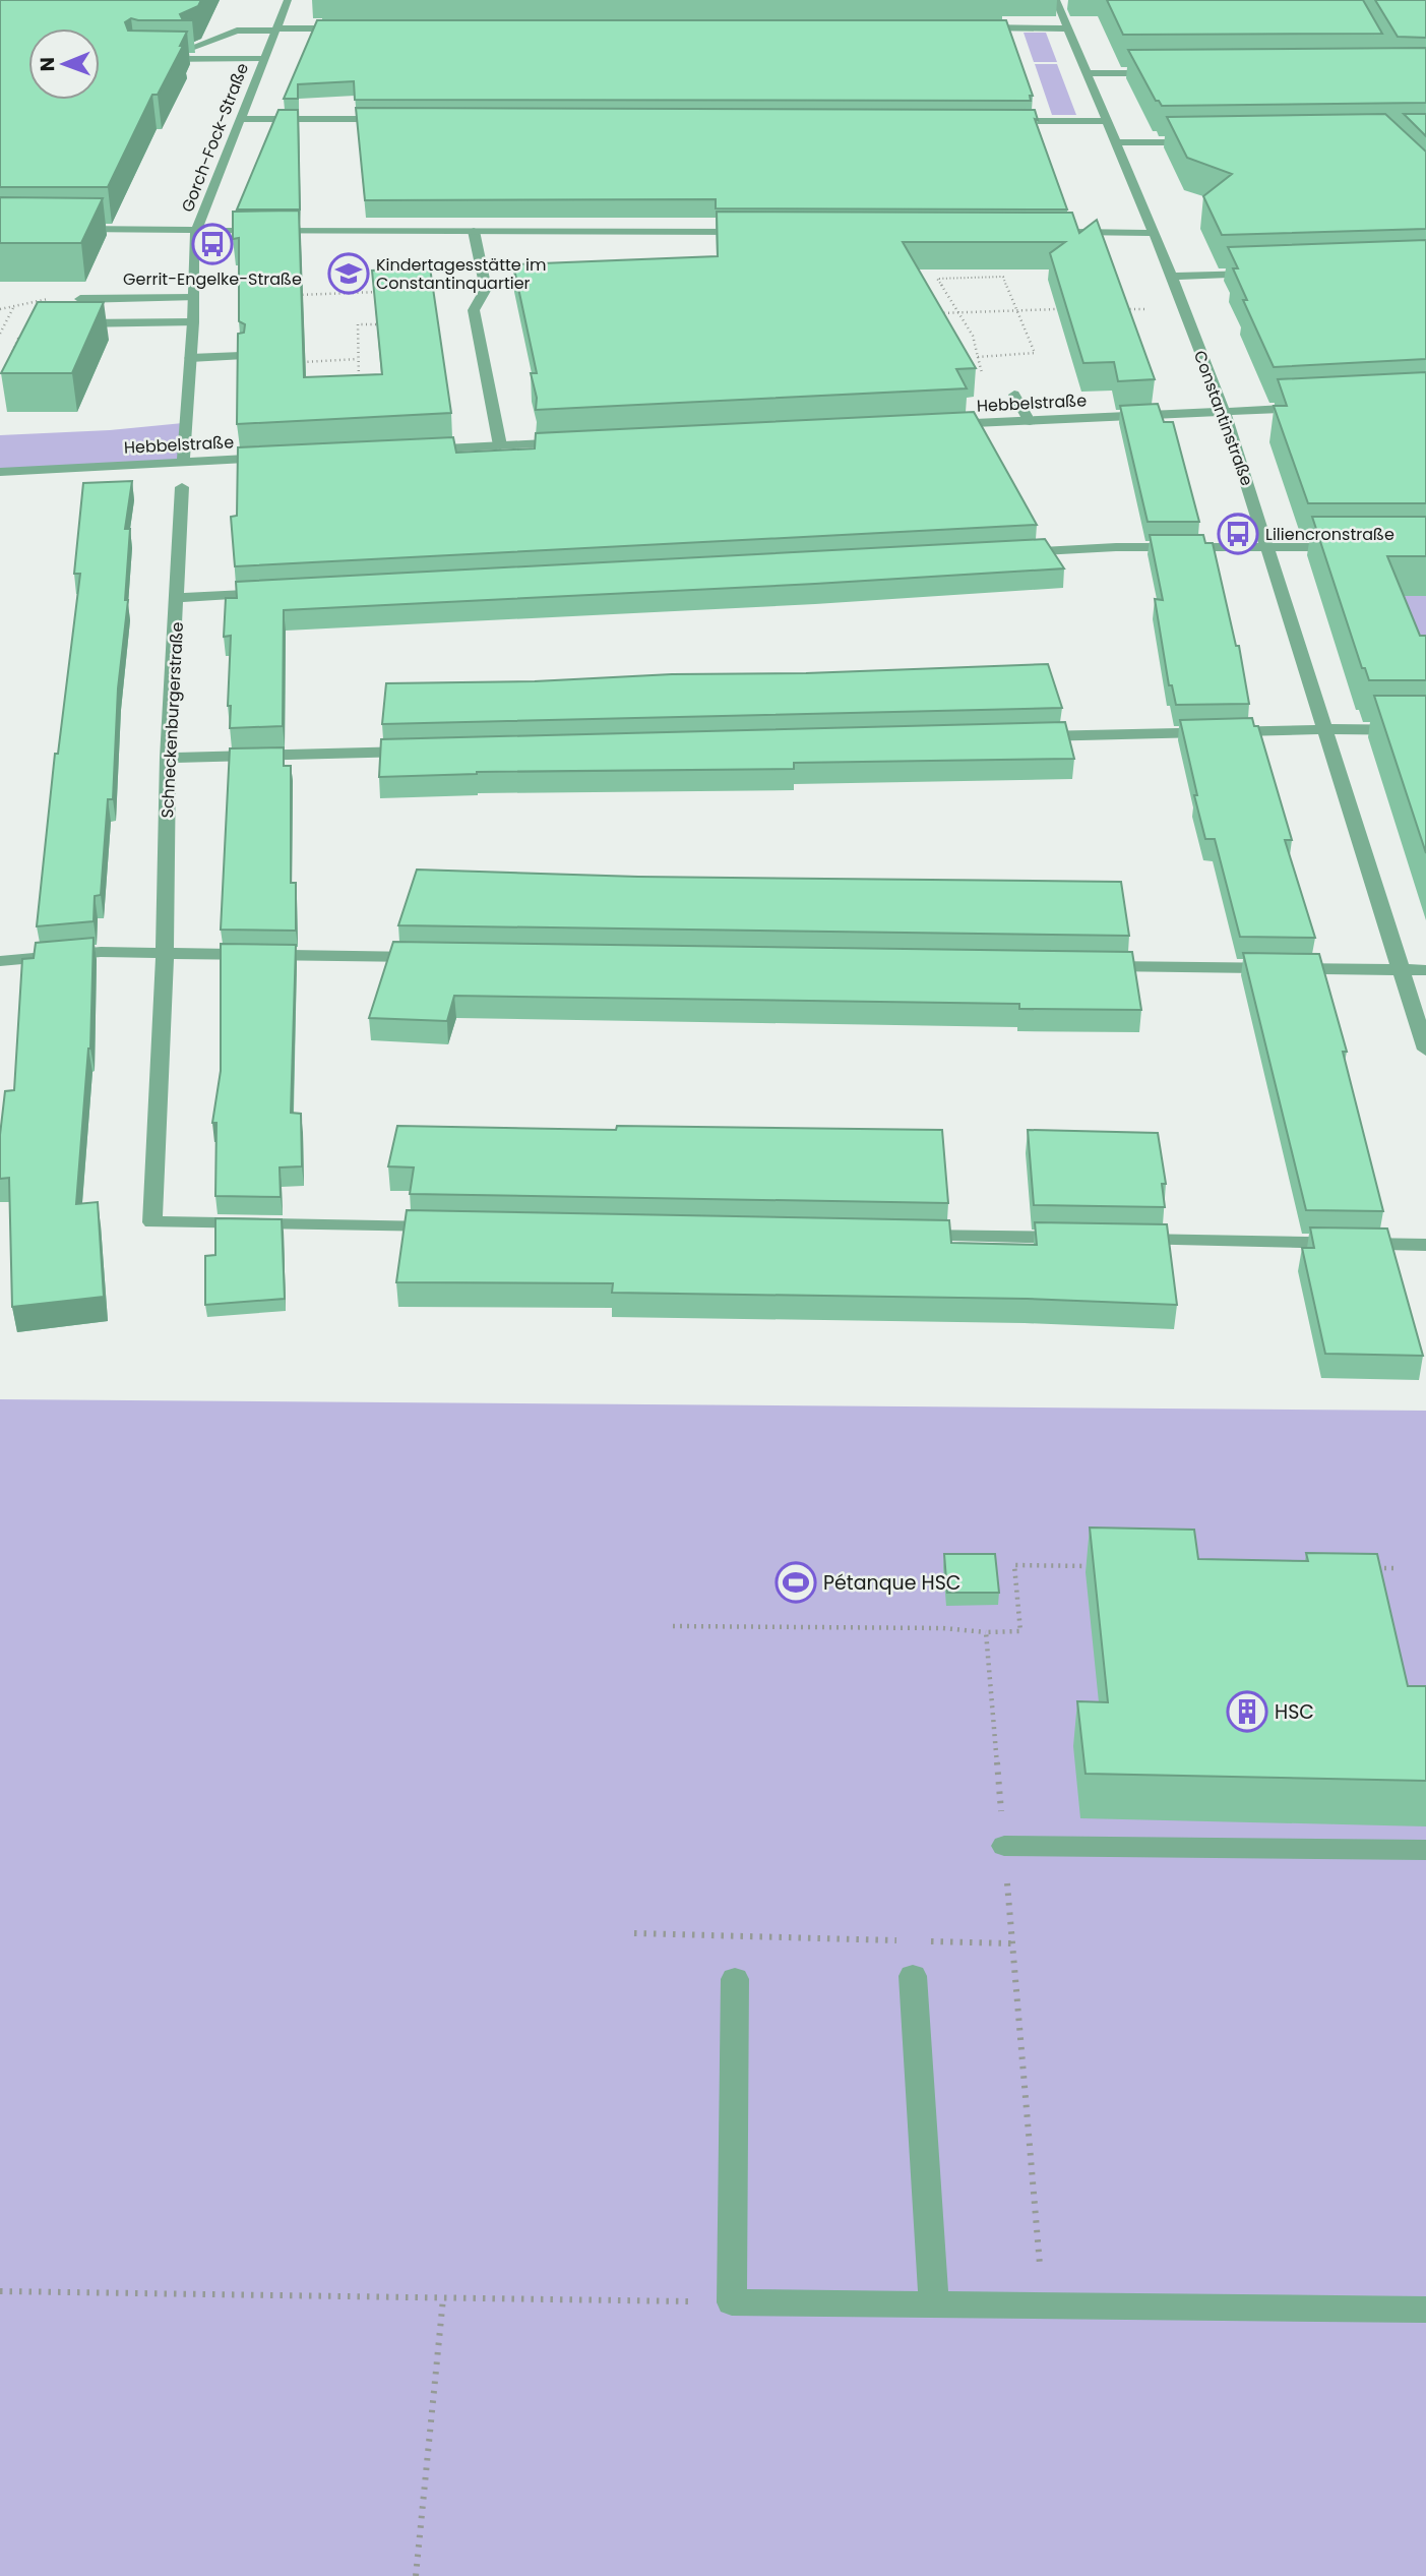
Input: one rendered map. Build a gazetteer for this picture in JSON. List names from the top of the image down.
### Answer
{
  "streets": {
    "street": [
      "Gorch-Fock-Straße",
      "Hebbelstraße",
      "Constantinstraße",
      "Schneckenburgerstraße"
    ]
  },
  "crossings": [
    ["Gorch-Fock-Straße", "Hebbelstraße"],
    ["Hebbelstraße", "Constantinstraße"]
  ],
  "places": {
    "bus stop": ["Gerrit-Engelke-Straße", "Liliencronstraße"],
    "school or university": ["Kindertagesstätte im Constantinquartier"],
    "sports": ["Pétanque HSC"],
    "building": ["HSC"]
  },
  "north": "left"
}
